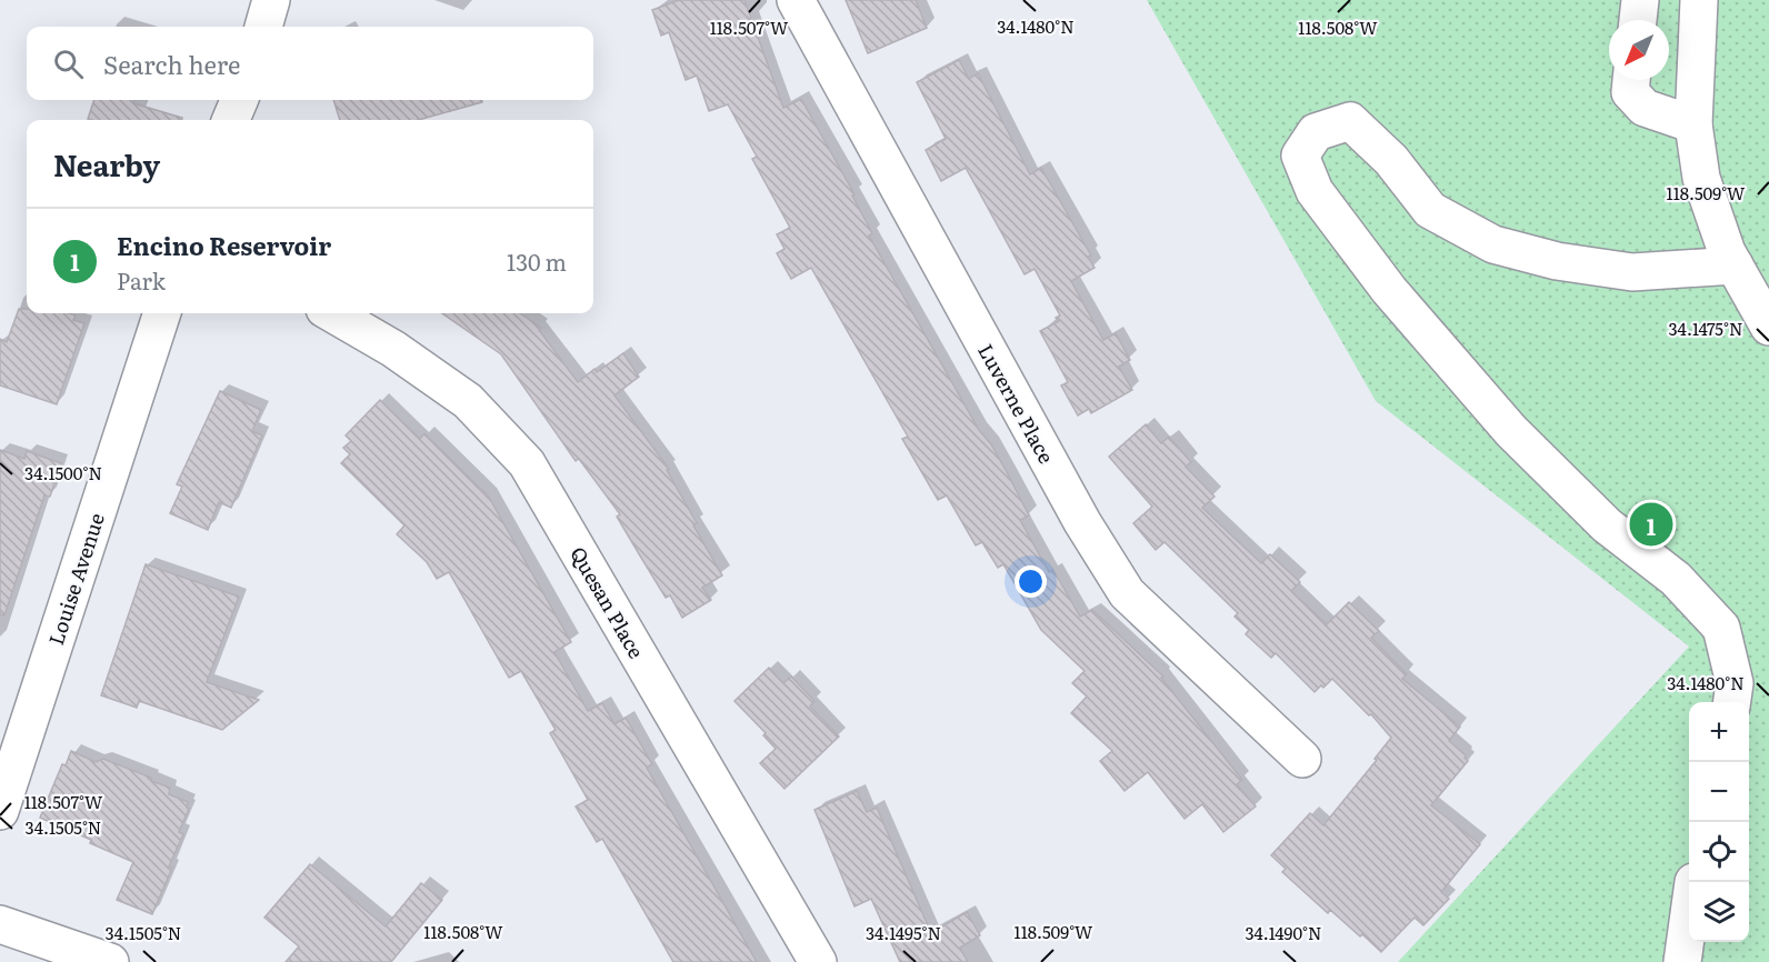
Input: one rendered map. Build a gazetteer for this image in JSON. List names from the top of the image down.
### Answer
{
  "streets": {
    "street": ["Luverne Place", "Louise Avenue", "Quesan Place"]
  },
  "north": "bottom left",
  "page": {
    "search": "Search here",
    "heading": "Nearby",
    "list": [
      {
        "mark": "1",
        "name": "Encino Reservoir",
        "note": "Park",
        "value": "130 m"
      }
    ],
    "pins": "1",
    "map_buttons": ["+", "−"]
  },
  "coordinates": [
    "34.1480°N",
    "118.507°W",
    "118.508°W",
    "118.509°W",
    "34.1475°N",
    "34.1500°N",
    "34.1505°N",
    "34.1495°N",
    "34.1490°N"
  ]
}
